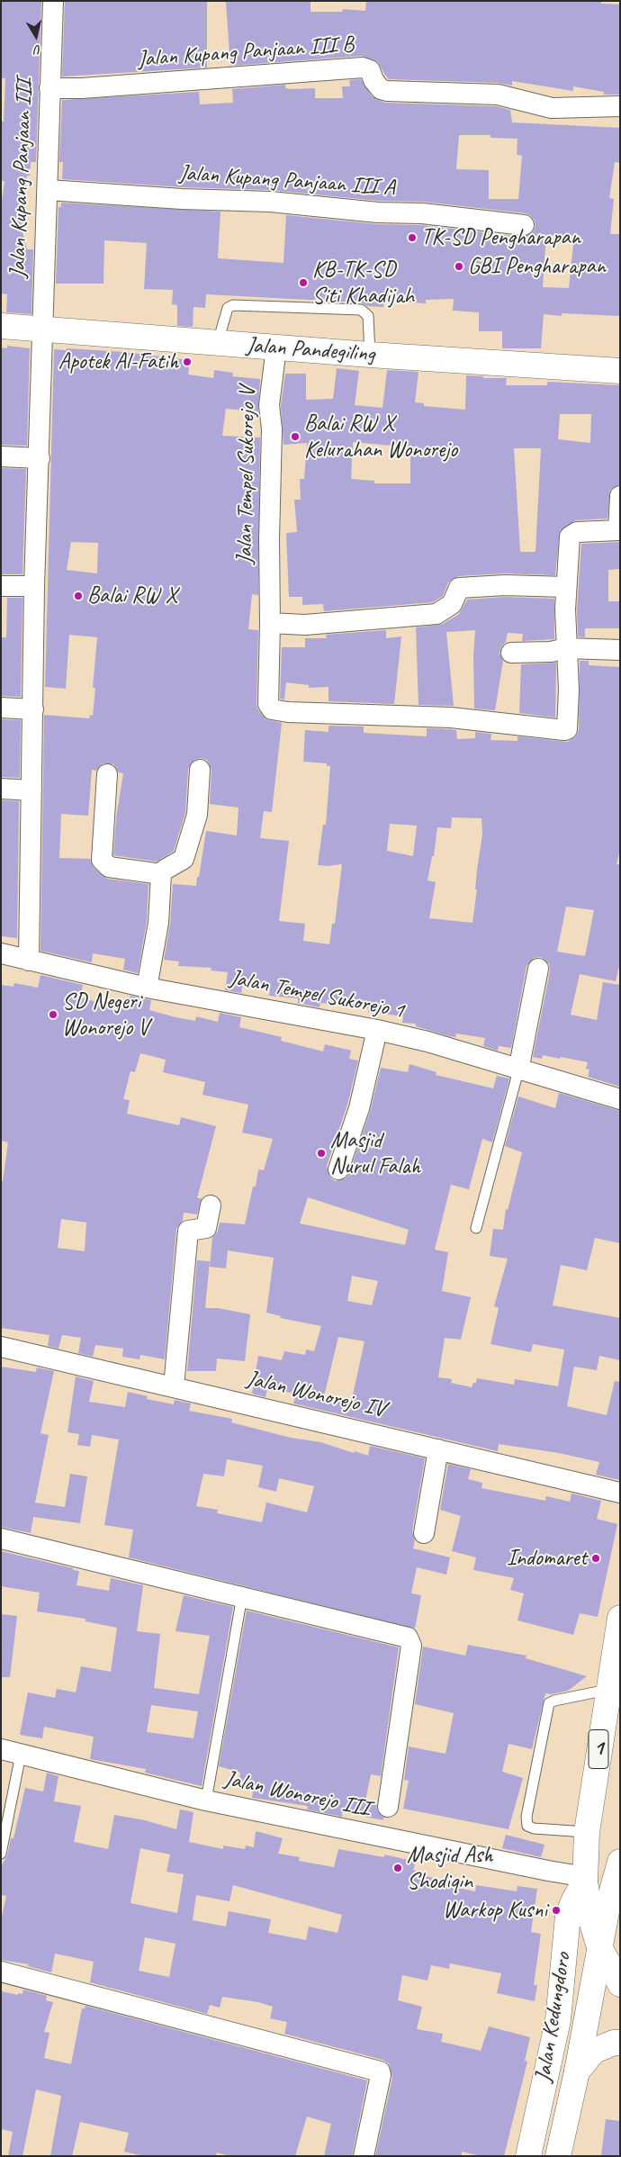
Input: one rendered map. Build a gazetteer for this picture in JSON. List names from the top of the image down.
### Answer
{
  "streets": {
    "main road": ["Jalan Pandegiling", "1", "Jalan Kedungdoro"],
    "street": [
      "Jalan Kupang Panjaan III B",
      "Jalan Kupang Panjaan III",
      "Jalan Kupang Panjaan III A",
      "Jalan Tempel Sukorejo V",
      "Jalan Tempel Sukorejo 1",
      "Jalan Wonorejo IV",
      "Jalan Wonorejo III"
    ]
  },
  "crossings": [
    ["Jalan Kupang Panjaan III B", "Jalan Kupang Panjaan III"],
    ["Jalan Kupang Panjaan III", "Jalan Kupang Panjaan III A"],
    ["Jalan Kupang Panjaan III", "Jalan Pandegiling"],
    ["Jalan Kupang Panjaan III", "Jalan Tempel Sukorejo 1"],
    ["Jalan Pandegiling", "Jalan Tempel Sukorejo V"],
    ["1", "Jalan Wonorejo III"],
    ["1", "Jalan Kedungdoro"],
    ["Jalan Wonorejo III", "Jalan Kedungdoro"]
  ],
  "places": [
    "TK-SD Pengharapan",
    "GBI Pengharapan",
    "KB-TK-SD Siti Khadijah",
    "Apotek Al-Fatih",
    "Balai RW X Kelurahan Wonorejo",
    "Balai RW X",
    "SD Negeri Wonorejo V",
    "Masjid Nurul Falah",
    "Indomaret",
    "Masjid Ash Shodiqin",
    "Warkop Kusni"
  ],
  "north": "bottom"
}
